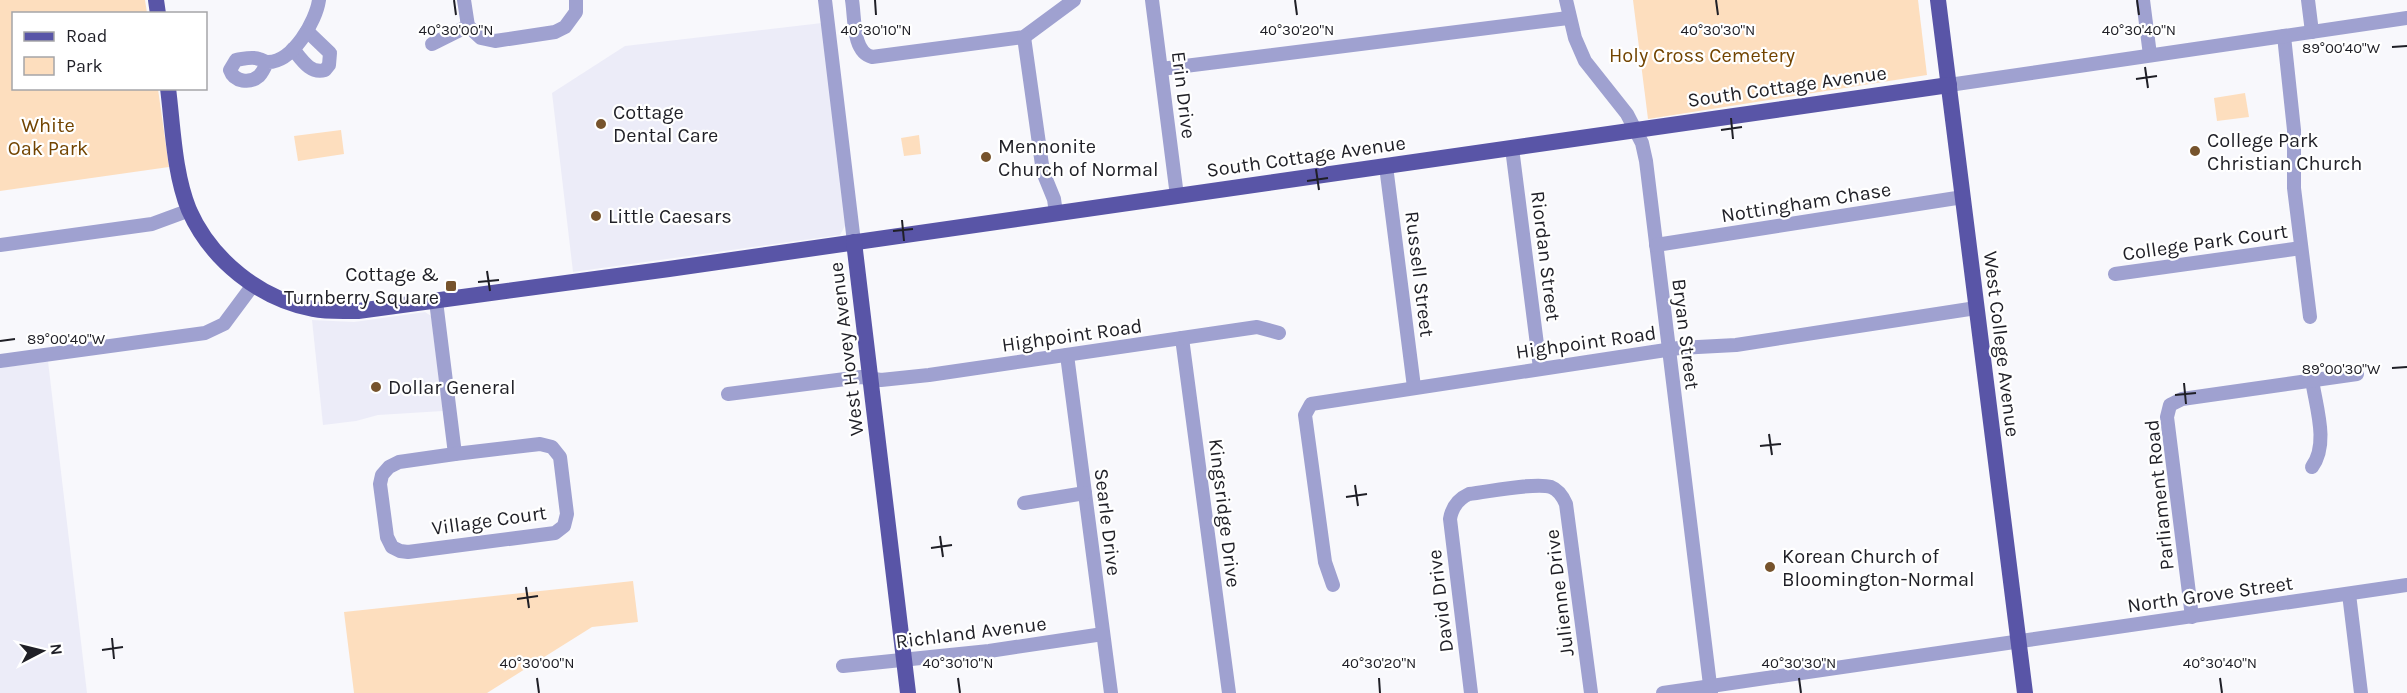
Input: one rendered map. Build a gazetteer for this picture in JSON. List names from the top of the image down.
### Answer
{
  "streets": {
    "main road": ["South Cottage Avenue", "West College Avenue", "West Hovey Avenue"],
    "street": [
      "Erin Drive",
      "Nottingham Chase",
      "College Park Court",
      "Riordan Street",
      "Russell Street",
      "Bryan Street",
      "Highpoint Road",
      "Parliament Road",
      "Kingsridge Drive",
      "Village Court",
      "Searle Drive",
      "Julienne Drive",
      "North Grove Street",
      "David Drive",
      "Richland Avenue"
    ]
  },
  "crossings": [
    ["South Cottage Avenue", "Erin Drive"],
    ["South Cottage Avenue", "Riordan Street"],
    ["South Cottage Avenue", "Russell Street"],
    ["South Cottage Avenue", "Bryan Street"],
    ["South Cottage Avenue", "West College Avenue"],
    ["South Cottage Avenue", "West Hovey Avenue"],
    ["Nottingham Chase", "Bryan Street"],
    ["Nottingham Chase", "West College Avenue"],
    ["Riordan Street", "Highpoint Road"],
    ["Russell Street", "Highpoint Road"],
    ["Bryan Street", "Highpoint Road"],
    ["Bryan Street", "North Grove Street"],
    ["Highpoint Road", "West College Avenue"],
    ["Highpoint Road", "West Hovey Avenue"],
    ["Highpoint Road", "Kingsridge Drive"],
    ["Highpoint Road", "Searle Drive"],
    ["West College Avenue", "North Grove Street"],
    ["West Hovey Avenue", "Richland Avenue"],
    ["Parliament Road", "North Grove Street"],
    ["Searle Drive", "Richland Avenue"],
    ["Julienne Drive", "David Drive"]
  ],
  "parks": ["Holy Cross Cemetery", "White Oak Park"],
  "places": {
    "other": [
      "Cottage Dental Care",
      "College Park Christian Church",
      "Mennonite Church of Normal",
      "Little Caesars",
      "Dollar General",
      "Korean Church of Bloomington-Normal"
    ],
    "transit": ["Cottage & Turnberry Square"]
  },
  "legend": ["Road", "Park"],
  "north": "right",
  "coordinates": [
    "40°30'00\"N",
    "40°30'10\"N",
    "40°30'20\"N",
    "40°30'30\"N",
    "40°30'40\"N",
    "89°00'40\"W",
    "89°00'30\"W"
  ]
}
